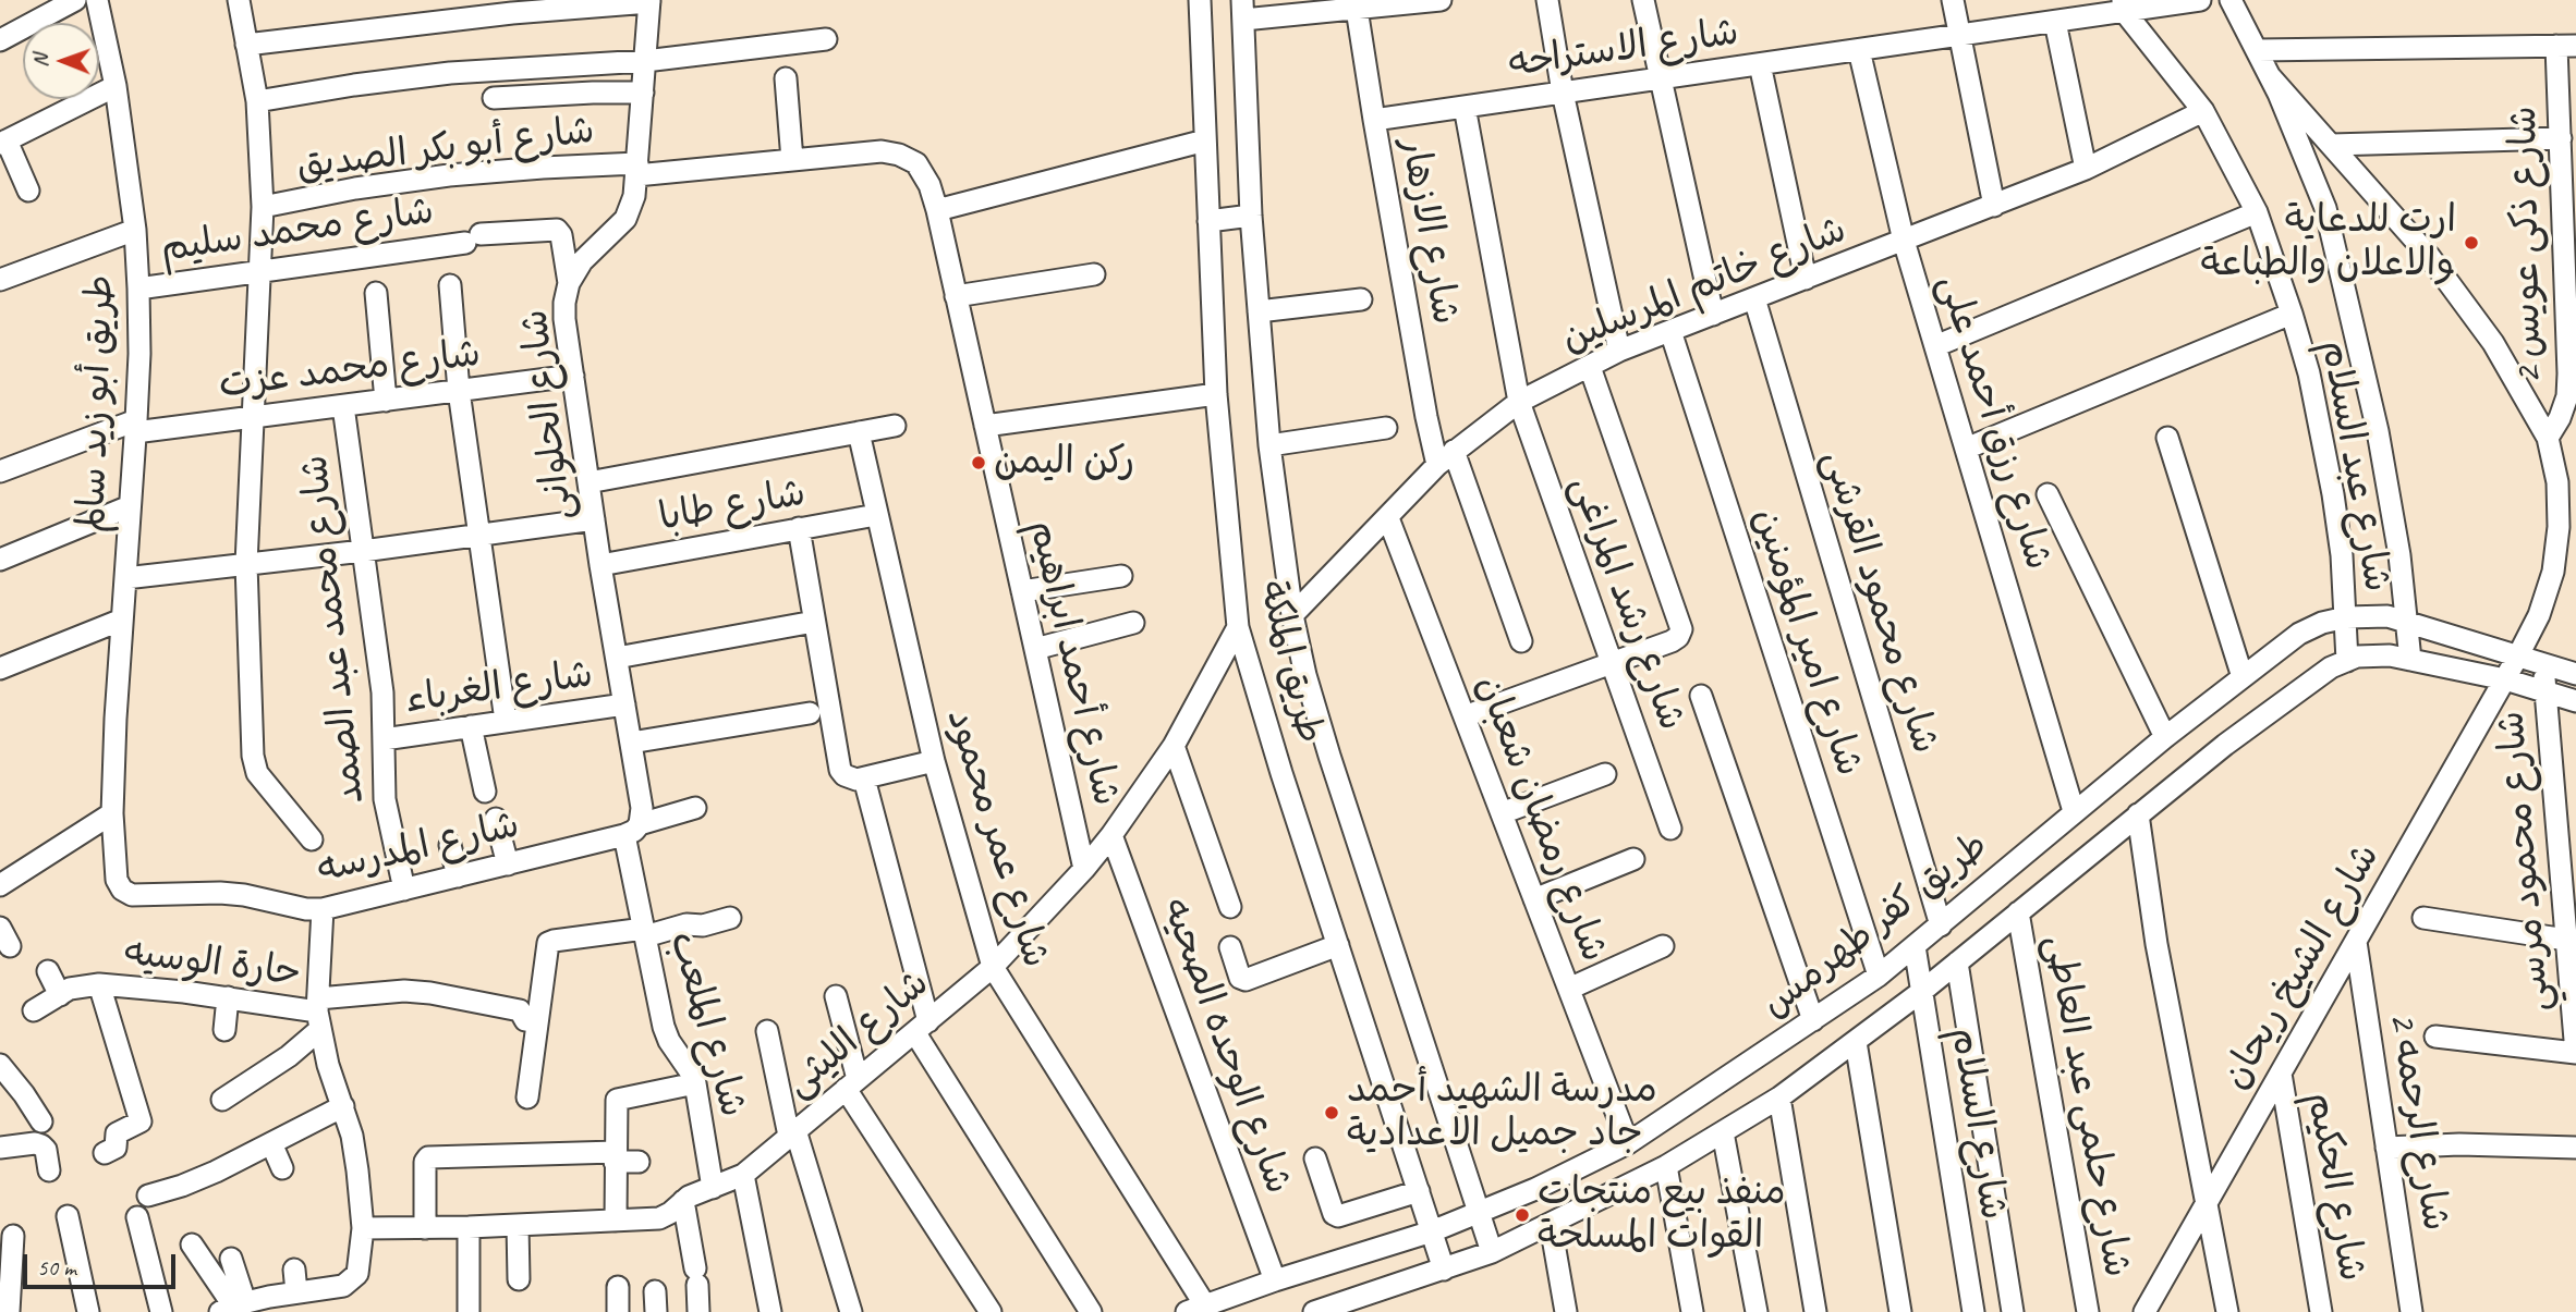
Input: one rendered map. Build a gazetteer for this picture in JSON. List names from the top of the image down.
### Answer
{
  "streets": {
    "street": [
      "شارع الاستراحه",
      "شارع أبو بكر الصديق",
      "شارع محمد سليم",
      "شارع الازهار",
      "شارع ذكى عويس 2",
      "شارع خاتم المرسلين",
      "شارع محمد عزت",
      "طريق أبو زيد سالم",
      "شارع الحلوانى",
      "شارع رزق أحمد على",
      "شارع عبد السلام",
      "شارع طابا",
      "شارع محمود القرشى",
      "شارع رشد المراغى",
      "شارع محمد عبد الصمد",
      "شارع امير المؤمنين",
      "طريق الملكة",
      "شارع أحمد ابراهيم",
      "شارع الغرباء",
      "شارع رمضان شعبان",
      "شارع عمر محمود",
      "شارع المدرسه",
      "شارع محمود مرسي",
      "طريق كفر طهرمس",
      "حارة الوسيه",
      "شارع الشيخ ريحان",
      "شارع الملعب",
      "شارع الليثى",
      "شارع الوحده الصحيه",
      "شارع حلمى عبد العاطى",
      "شارع الرحمه 2",
      "شارع السلام",
      "شارع الحكيم"
    ]
  },
  "crossings": [
    ["شارع الاستراحه", "شارع الازهار"],
    ["شارع الاستراحه", "شارع رزق أحمد على"],
    ["شارع الاستراحه", "شارع عبد السلام"],
    ["شارع الاستراحه", "شارع رشد المراغى"],
    ["شارع أبو بكر الصديق", "شارع الحلوانى"],
    ["شارع أبو بكر الصديق", "شارع أحمد ابراهيم"],
    ["شارع محمد سليم", "طريق أبو زيد سالم"],
    ["شارع محمد سليم", "شارع الحلوانى"],
    ["شارع الازهار", "شارع خاتم المرسلين"],
    ["شارع ذكى عويس 2", "شارع الشيخ ريحان"],
    ["شارع خاتم المرسلين", "شارع رزق أحمد على"],
    ["شارع خاتم المرسلين", "شارع عبد السلام"],
    ["شارع خاتم المرسلين", "شارع محمود القرشى"],
    ["شارع خاتم المرسلين", "شارع رشد المراغى"],
    ["شارع خاتم المرسلين", "شارع امير المؤمنين"],
    ["شارع خاتم المرسلين", "طريق الملكة"],
    ["شارع خاتم المرسلين", "شارع رمضان شعبان"],
    ["شارع محمد عزت", "طريق أبو زيد سالم"],
    ["شارع محمد عزت", "شارع الحلوانى"],
    ["شارع محمد عزت", "شارع محمد عبد الصمد"],
    ["طريق أبو زيد سالم", "شارع المدرسه"],
    ["شارع الحلوانى", "شارع طابا"],
    ["شارع الحلوانى", "شارع الغرباء"],
    ["شارع الحلوانى", "شارع المدرسه"],
    ["شارع الحلوانى", "شارع الملعب"],
    ["شارع رزق أحمد على", "طريق كفر طهرمس"],
    ["شارع عبد السلام", "طريق كفر طهرمس"],
    ["شارع طابا", "شارع عمر محمود"],
    ["شارع محمود القرشى", "طريق كفر طهرمس"],
    ["شارع محمد عبد الصمد", "شارع الغرباء"],
    ["شارع محمد عبد الصمد", "شارع المدرسه"],
    ["شارع امير المؤمنين", "طريق كفر طهرمس"],
    ["طريق الملكة", "طريق كفر طهرمس"],
    ["طريق الملكة", "شارع الليثى"],
    ["شارع أحمد ابراهيم", "شارع الليثى"],
    ["شارع رمضان شعبان", "طريق كفر طهرمس"],
    ["شارع عمر محمود", "طريق كفر طهرمس"],
    ["شارع عمر محمود", "شارع الليثى"],
    ["شارع المدرسه", "شارع الملعب"],
    ["شارع محمود مرسي", "طريق كفر طهرمس"],
    ["طريق كفر طهرمس", "شارع الشيخ ريحان"],
    ["طريق كفر طهرمس", "شارع الوحده الصحيه"],
    ["طريق كفر طهرمس", "شارع حلمى عبد العاطى"],
    ["طريق كفر طهرمس", "شارع السلام"],
    ["شارع الشيخ ريحان", "شارع الرحمه 2"],
    ["شارع الشيخ ريحان", "شارع الحكيم"],
    ["شارع الملعب", "شارع الليثى"],
    ["شارع الليثى", "شارع الوحده الصحيه"]
  ],
  "places": [
    "ارت للدعاية والاعلان والطباعة",
    "ركن اليمن",
    "مدرسة الشهيد أحمد جاد جميل الاعدادية",
    "منفذ بيع منتجات القوات المسلحة"
  ],
  "scale_bar": "50 m",
  "north": "left"
}
